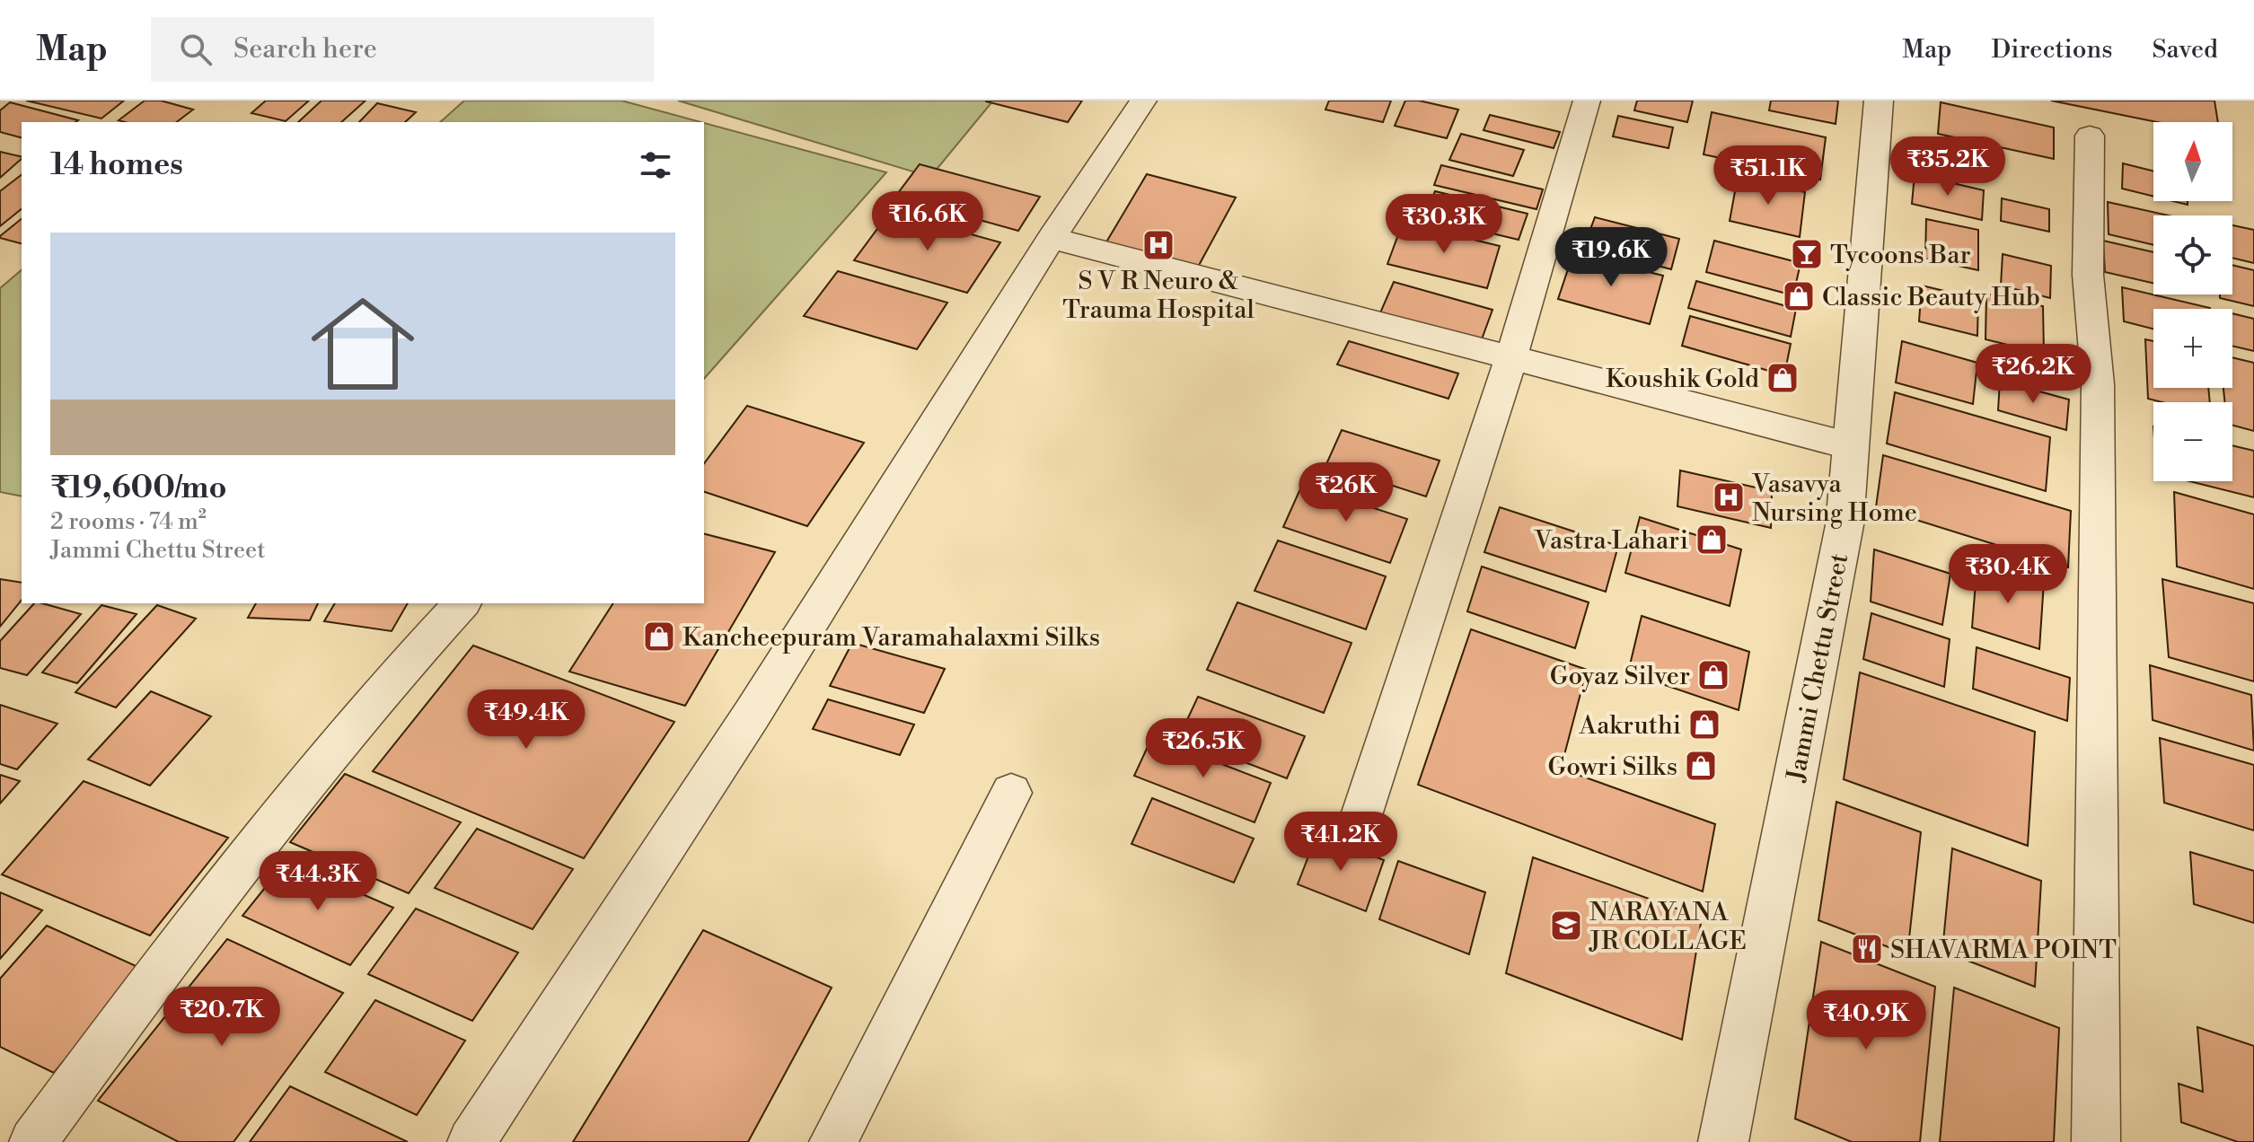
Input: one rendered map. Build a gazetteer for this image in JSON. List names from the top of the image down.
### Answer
{
  "streets": {
    "street": ["Jammi Chettu Street"]
  },
  "places": {
    "hospital": ["S V R Neuro & Trauma Hospital", "Vasavya Nursing Home"],
    "bar": ["Tycoons Bar"],
    "shop": [
      "Classic Beauty Hub",
      "Koushik Gold",
      "Vastra Lahari",
      "Kancheepuram Varamahalaxmi Silks",
      "Goyaz Silver",
      "Aakruthi",
      "Gowri Silks"
    ],
    "school or university": ["NARAYANA JR COLLAGE"],
    "restaurant": ["SHAVARMA POINT"]
  },
  "north": "top",
  "page": {
    "header": "Map",
    "search": "Search here",
    "nav": ["Map", "Directions", "Saved"],
    "map_buttons": ["+", "−"],
    "heading": "14 homes",
    "price": [
      "₹35.2K",
      "₹51.1K",
      "₹16.6K",
      "₹30.3K",
      "₹19.6K",
      "₹26.2K",
      "₹26K",
      "₹30.4K",
      "₹49.4K",
      "₹26.5K",
      "₹41.2K",
      "₹44.3K",
      "₹20.7K",
      "₹40.9K"
    ],
    "list": [
      {
        "name": "₹19,600/mo",
        "note": "2 rooms · 74 m² · Jammi Chettu Street"
      }
    ]
  }
}
